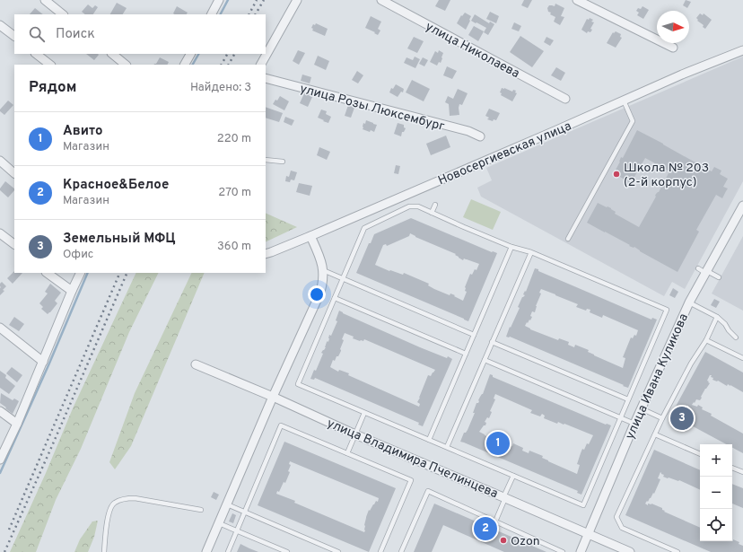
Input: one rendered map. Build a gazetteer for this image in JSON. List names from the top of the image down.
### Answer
{
  "streets": {
    "street": [
      "улица Николаева",
      "улица Розы Люксембург",
      "Новосергиевская улица",
      "улица Ивана Куликова",
      "улица Владимира Пчелинцева"
    ]
  },
  "crossings": [
    ["улица Ивана Куликова", "улица Владимира Пчелинцева"]
  ],
  "places": ["Школа № 203 (2-й корпус)", "Ozon"],
  "north": "right",
  "page": {
    "search": "Поиск",
    "heading": ["Рядом", "Найдено: 3"],
    "list": [
      {
        "mark": "1",
        "name": "Авито",
        "note": "Магазин",
        "value": "220 m"
      },
      {
        "mark": "2",
        "name": "Красное&Белое",
        "note": "Магазин",
        "value": "270 m"
      },
      {
        "mark": "3",
        "name": "Земельный МФЦ",
        "note": "Офис",
        "value": "360 m"
      }
    ],
    "pins": ["3", "1", "2"],
    "map_buttons": ["+", "−"]
  }
}
